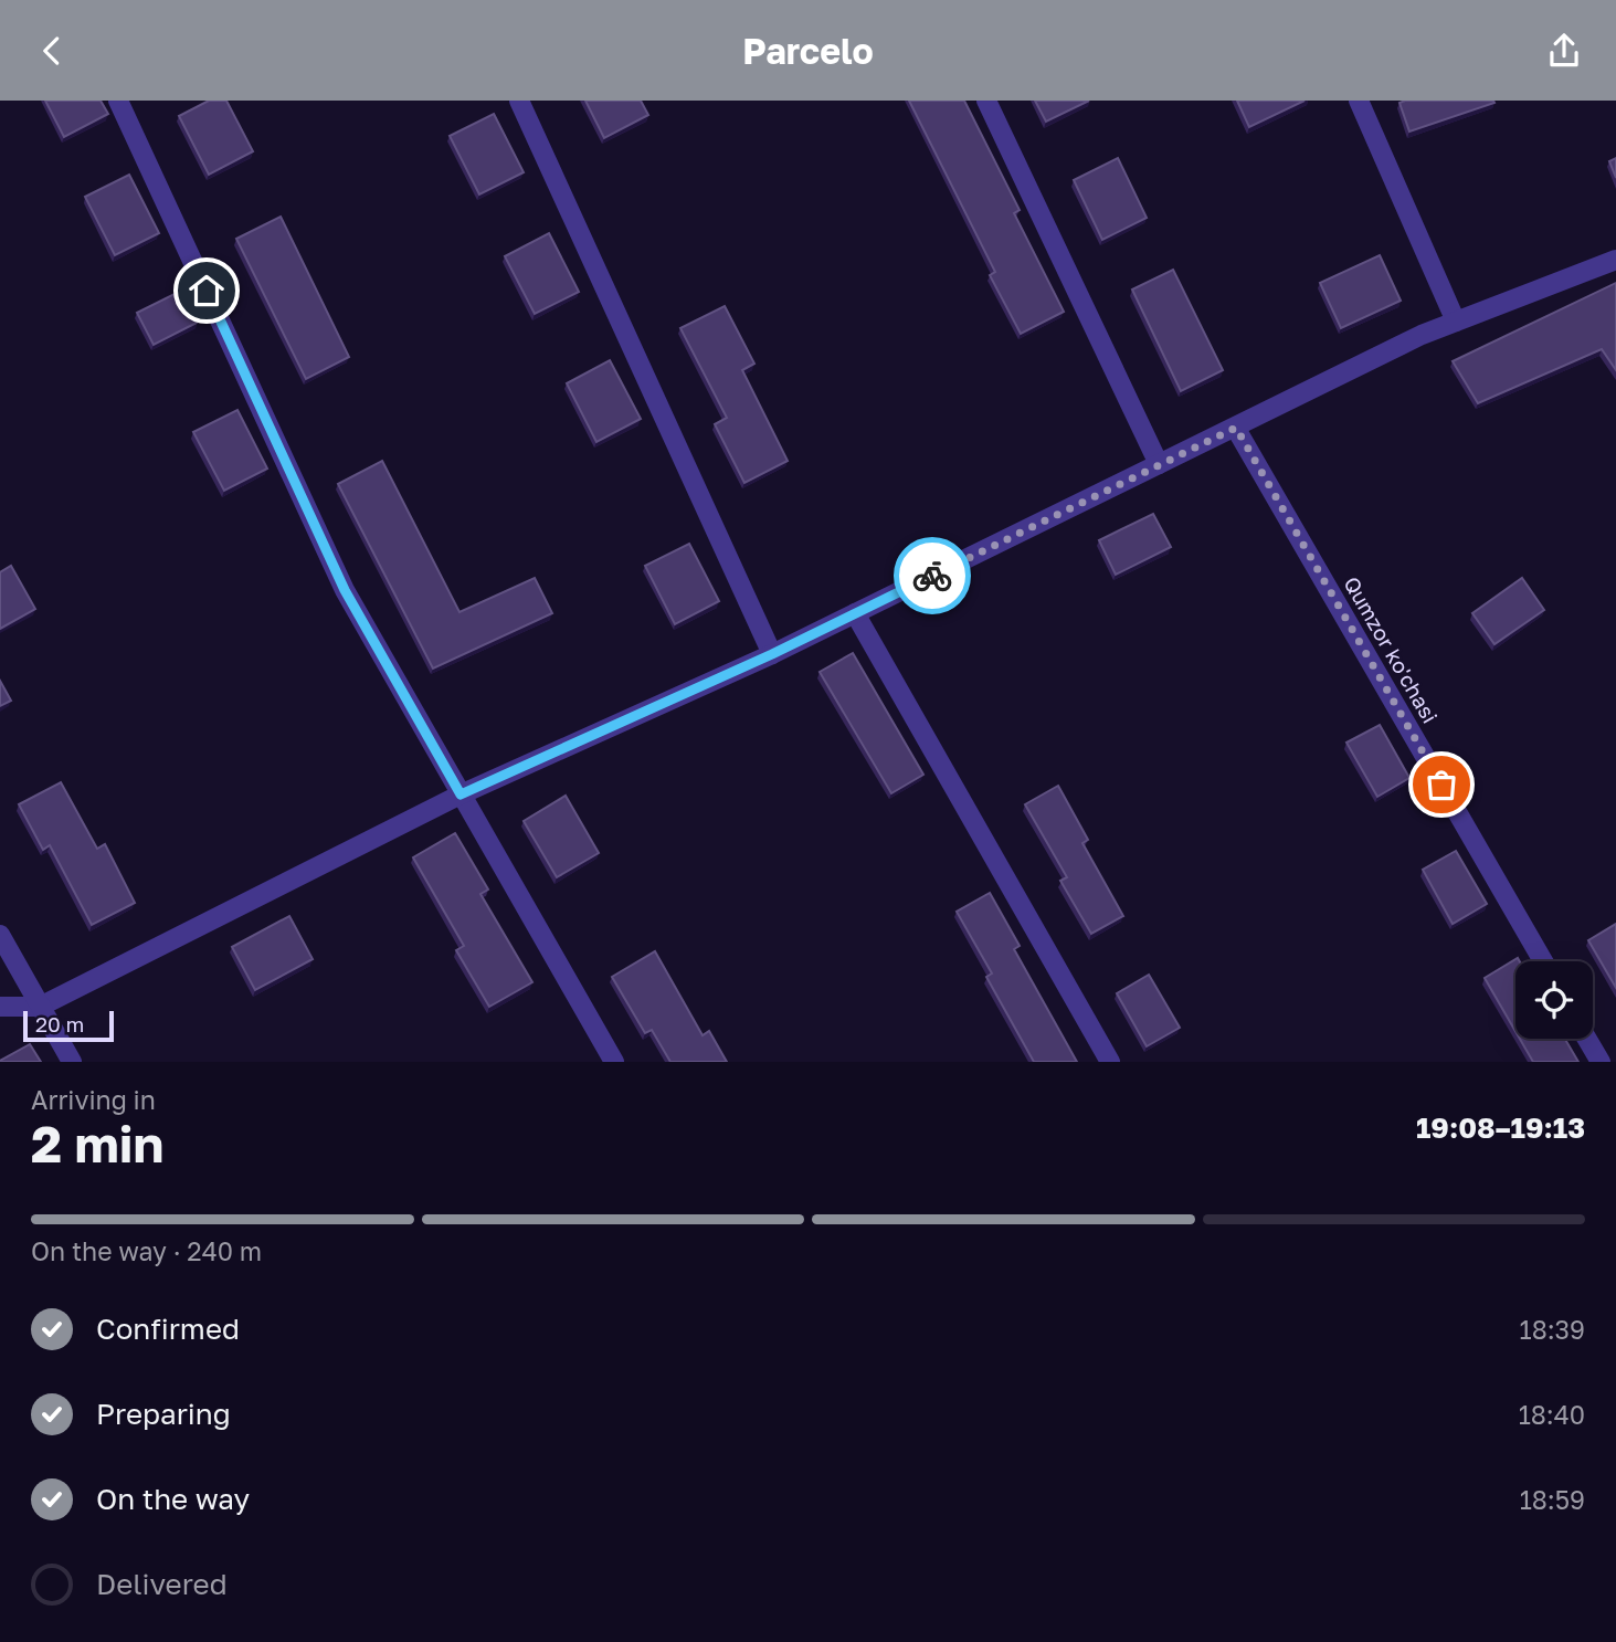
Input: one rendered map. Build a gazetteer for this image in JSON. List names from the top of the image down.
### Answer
{
  "streets": {
    "street": ["Qumzor ko'chasi"]
  },
  "scale_bar": "20 m",
  "page": {
    "header": "Parcelo",
    "scale": "20 m",
    "heading": ["2 min", "Arriving in", "19:08–19:13"],
    "bar": "On the way · 240 m",
    "list": [
      ["Confirmed", "18:39"],
      ["Preparing", "18:40"],
      ["On the way", "18:59"],
      "Delivered"
    ]
  }
}
